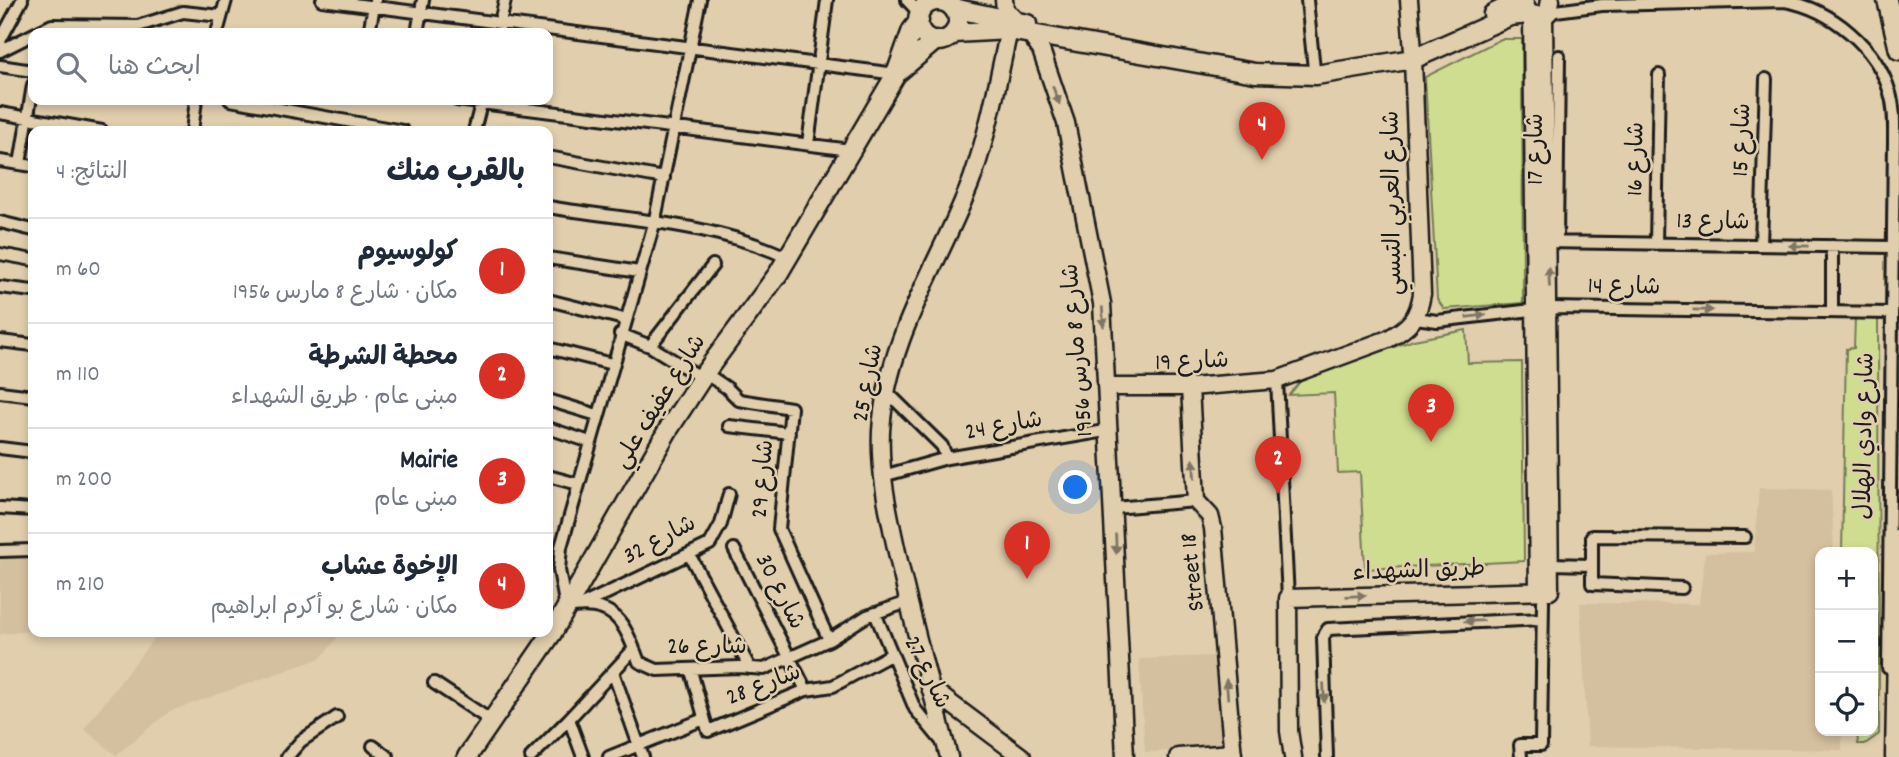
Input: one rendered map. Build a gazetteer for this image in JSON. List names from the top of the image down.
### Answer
{
  "streets": {
    "main road": ["شارع عفيف علي", "شارع وادي الهلال"],
    "street": [
      "شارع 15",
      "شارع 17",
      "شارع 16",
      "شارع العربي التبسي",
      "شارع 13",
      "شارع 14",
      "شارع 8 مارس 1956",
      "شارع 19",
      "شارع 25",
      "شارع 24",
      "شارع 29",
      "شارع 32",
      "Street 18",
      "طريق الشهداء",
      "شارع 30",
      "شارع 26",
      "شارع 27",
      "شارع 28"
    ]
  },
  "crossings": [
    ["شارع 15", "شارع 13"],
    ["شارع 17", "شارع 13"],
    ["شارع 16", "شارع 13"],
    ["شارع العربي التبسي", "شارع 14"],
    ["شارع العربي التبسي", "شارع 19"],
    ["شارع 13", "شارع وادي الهلال"],
    ["شارع 14", "شارع وادي الهلال"],
    ["شارع 8 مارس 1956", "شارع 19"],
    ["شارع 8 مارس 1956", "شارع 24"],
    ["شارع 19", "Street 18"],
    ["شارع 25", "شارع عفيف علي"],
    ["شارع 25", "شارع 24"],
    ["شارع 25", "شارع 26"],
    ["شارع 25", "شارع 27"],
    ["شارع عفيف علي", "شارع 29"],
    ["شارع 29", "شارع 26"],
    ["شارع 32", "شارع 26"],
    ["شارع 30", "شارع 26"],
    ["شارع 30", "شارع 28"],
    ["شارع 26", "شارع 27"],
    ["شارع 26", "شارع 28"],
    ["شارع 27", "شارع 28"]
  ],
  "one_way": ["شارع 14", "شارع 8 مارس 1956", "طريق الشهداء"],
  "page": {
    "search": "ابحث هنا",
    "pins": [
      "4",
      "3",
      "2",
      "1"
    ],
    "heading": ["بالقرب منك", "النتائج: 4"],
    "list": [
      {
        "mark": "1",
        "name": "كولوسيوم",
        "note": "مكان · شارع 8 مارس 1956",
        "value": "60 m"
      },
      {
        "mark": "2",
        "name": "محطة الشرطة",
        "note": "مبنى عام · طريق الشهداء",
        "value": "110 m"
      },
      {
        "mark": "3",
        "name": "Mairie",
        "note": "مبنى عام",
        "value": "200 m"
      },
      {
        "mark": "4",
        "name": "الإخوة عشاب",
        "note": "مكان · شارع بو أكرم ابراهيم",
        "value": "210 m"
      }
    ],
    "map_buttons": ["+", "−"]
  }
}
